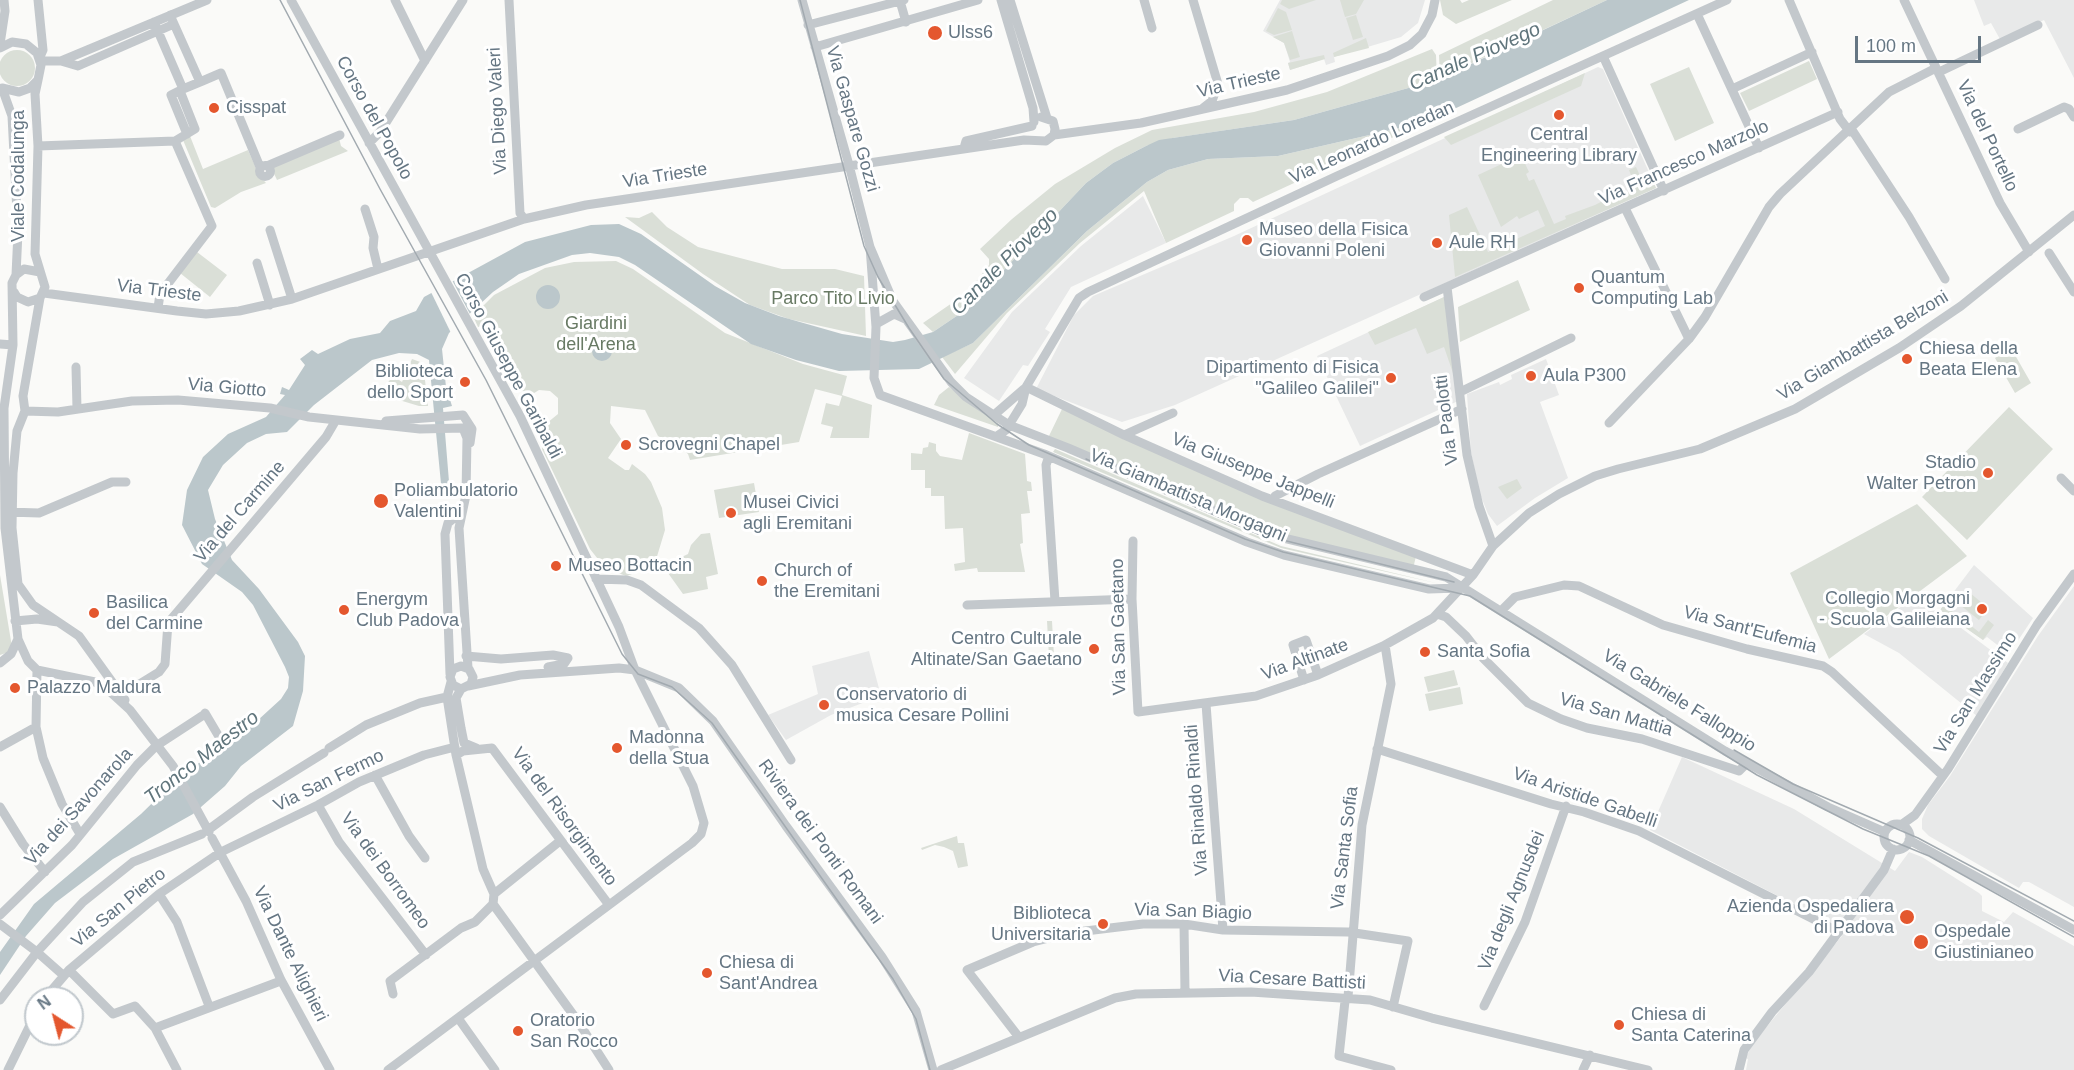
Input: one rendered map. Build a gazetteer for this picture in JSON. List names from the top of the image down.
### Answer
{
  "streets": {
    "street": [
      "Via Trieste",
      "Via Diego Valeri",
      "Corso del Popolo",
      "Via Gaspare Gozzi",
      "Via del Portello",
      "Via Leonardo Loredan",
      "Via Francesco Marzolo",
      "Viale Codalunga",
      "Via Giambattista Belzoni",
      "Corso Giuseppe Garibaldi",
      "Via Giotto",
      "Via Paolotti",
      "Via Giuseppe Jappelli",
      "Via Giambattista Morgagni",
      "Via del Carmine",
      "Via San Gaetano",
      "Via Sant'Eufemia",
      "Via Altinate",
      "Via San Massimo",
      "Via Gabriele Falloppio",
      "Via San Mattia",
      "Via San Fermo",
      "Via Aristide Gabelli",
      "Via Rinaldo Rinaldi",
      "Via dei Savonarola",
      "Via del Risorgimento",
      "Riviera dei Ponti Romani",
      "Via Santa Sofia",
      "Via dei Borromeo",
      "Via degli Agnusdei",
      "Via San Pietro",
      "Via San Biagio",
      "Via Dante Alighieri",
      "Via Cesare Battisti"
    ]
  },
  "crossings": [
    ["Via Trieste", "Via Diego Valeri"],
    ["Via Trieste", "Corso del Popolo"],
    ["Via Trieste", "Via Gaspare Gozzi"],
    ["Via Trieste", "Viale Codalunga"],
    ["Via Trieste", "Corso Giuseppe Garibaldi"],
    ["Corso del Popolo", "Corso Giuseppe Garibaldi"],
    ["Via Gaspare Gozzi", "Via Giambattista Morgagni"],
    ["Via del Portello", "Via Giambattista Belzoni"],
    ["Via Leonardo Loredan", "Via Giuseppe Jappelli"],
    ["Via Francesco Marzolo", "Via Paolotti"],
    ["Via Giambattista Belzoni", "Via Paolotti"],
    ["Via Giambattista Belzoni", "Via Giuseppe Jappelli"],
    ["Via Giambattista Belzoni", "Via Giambattista Morgagni"],
    ["Via Giambattista Belzoni", "Via Altinate"],
    ["Via Giambattista Belzoni", "Via Gabriele Falloppio"],
    ["Corso Giuseppe Garibaldi", "Via del Risorgimento"],
    ["Corso Giuseppe Garibaldi", "Riviera dei Ponti Romani"],
    ["Via Giotto", "Via del Carmine"],
    ["Via Giambattista Morgagni", "Via Altinate"],
    ["Via Giambattista Morgagni", "Via Gabriele Falloppio"],
    ["Via San Gaetano", "Via Altinate"],
    ["Via Sant'Eufemia", "Via San Massimo"],
    ["Via Sant'Eufemia", "Via Gabriele Falloppio"],
    ["Via Altinate", "Via Gabriele Falloppio"],
    ["Via Altinate", "Via San Mattia"],
    ["Via Altinate", "Via Rinaldo Rinaldi"],
    ["Via Altinate", "Via Santa Sofia"],
    ["Via San Massimo", "Via Gabriele Falloppio"],
    ["Via Gabriele Falloppio", "Via San Mattia"],
    ["Via San Fermo", "Via del Risorgimento"],
    ["Via San Fermo", "Via dei Borromeo"],
    ["Via San Fermo", "Via San Pietro"],
    ["Via San Fermo", "Via Dante Alighieri"],
    ["Via Aristide Gabelli", "Via Santa Sofia"],
    ["Via Aristide Gabelli", "Via degli Agnusdei"],
    ["Via Rinaldo Rinaldi", "Via San Biagio"],
    ["Via dei Savonarola", "Via Dante Alighieri"],
    ["Via Santa Sofia", "Via San Biagio"],
    ["Via Santa Sofia", "Via Cesare Battisti"],
    ["Via San Pietro", "Via Dante Alighieri"],
    ["Via San Biagio", "Via Cesare Battisti"]
  ],
  "water": ["Canale Piovego", "Tronco Maestro"],
  "parks": ["Parco Tito Livio", "Giardini dell'Arena"],
  "places": [
    "Ulss6",
    "Cisspat",
    "Central Engineering Library",
    "Museo della Fisica Giovanni Poleni",
    "Aule RH",
    "Quantum Computing Lab",
    "Chiesa della Beata Elena",
    "Aula P300",
    "Dipartimento di Fisica \"Galileo Galilei\"",
    "Biblioteca dello Sport",
    "Scrovegni Chapel",
    "Stadio Walter Petron",
    "Poliambulatorio Valentini",
    "Musei Civici agli Eremitani",
    "Museo Bottacin",
    "Church of the Eremitani",
    "Collegio Morgagni - Scuola Galileiana",
    "Energym Club Padova",
    "Basilica del Carmine",
    "Centro Culturale Altinate/San Gaetano",
    "Santa Sofia",
    "Palazzo Maldura",
    "Conservatorio di musica Cesare Pollini",
    "Madonna della Stua",
    "Azienda Ospedaliera di Padova",
    "Biblioteca Universitaria",
    "Ospedale Giustinianeo",
    "Chiesa di Sant'Andrea",
    "Chiesa di Santa Caterina",
    "Oratorio San Rocco"
  ],
  "scale_bar": "100 m",
  "north": "top left"
}
